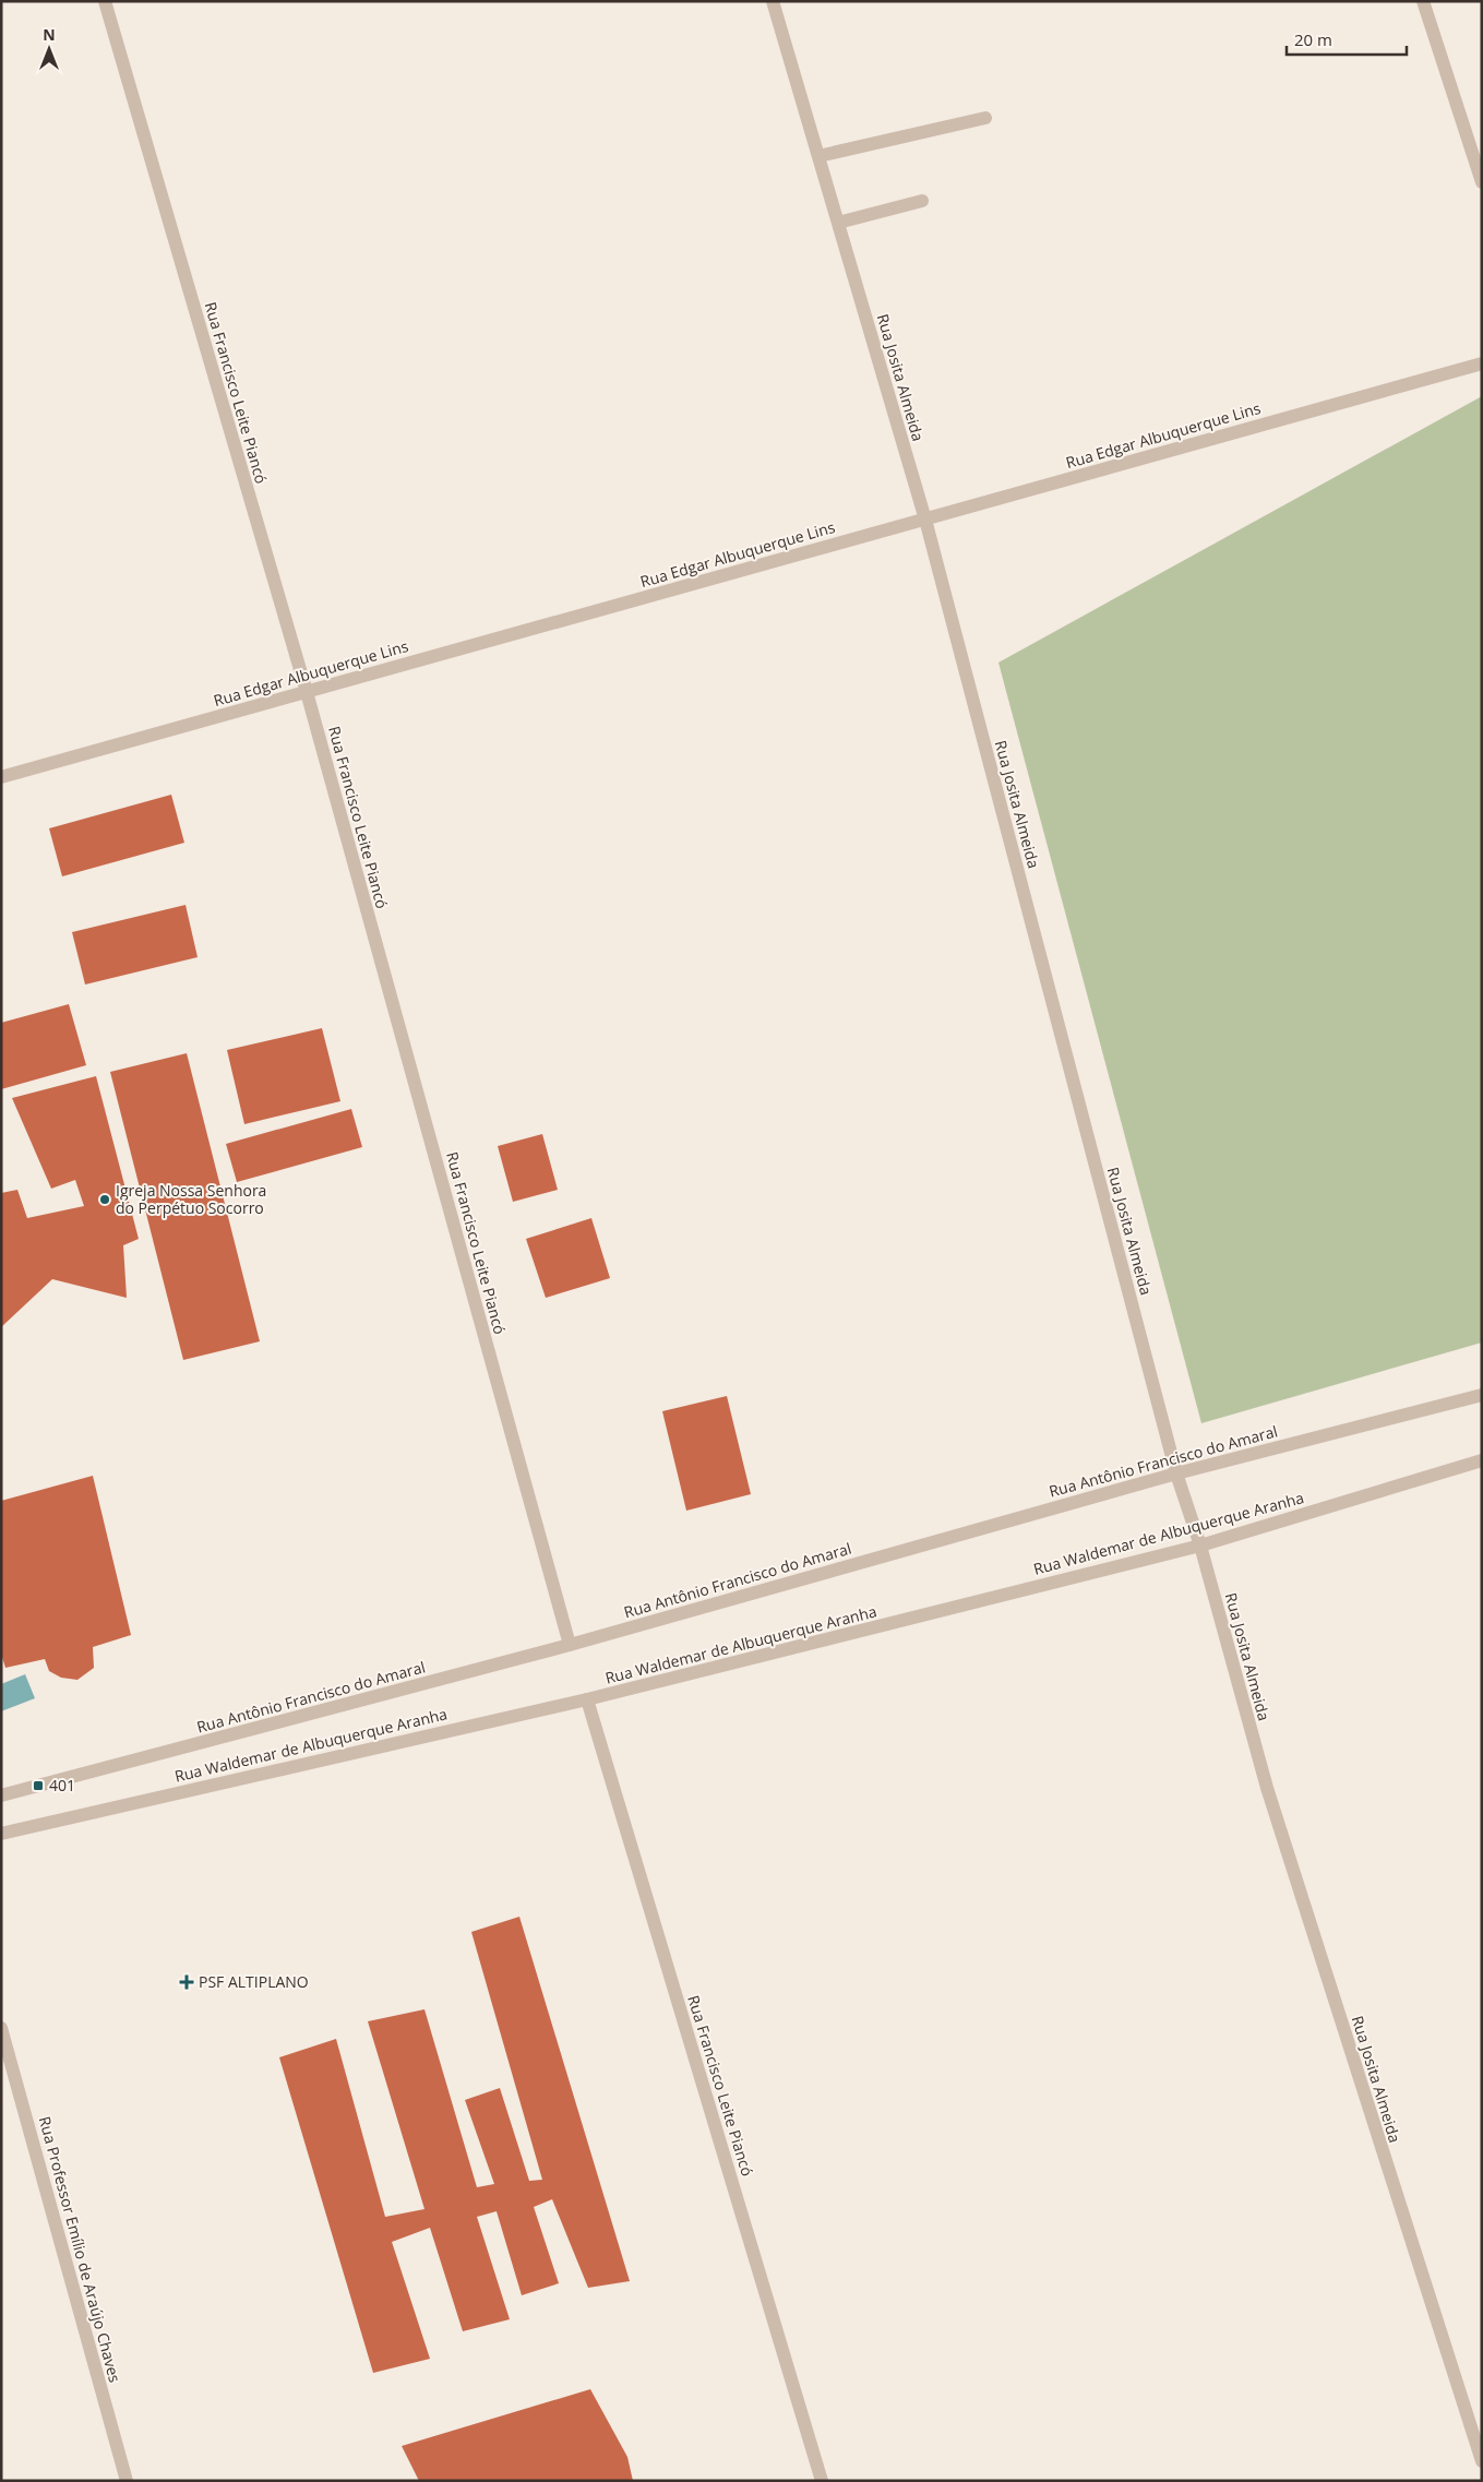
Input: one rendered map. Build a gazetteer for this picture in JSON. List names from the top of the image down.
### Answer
{
  "streets": {
    "street": [
      "Rua Josita Almeida",
      "Rua Francisco Leite Piancó",
      "Rua Edgar Albuquerque Lins",
      "Rua Antônio Francisco do Amaral",
      "Rua Waldemar de Albuquerque Aranha",
      "Rua Professor Emílio de Araújo Chaves"
    ]
  },
  "crossings": [
    ["Rua Josita Almeida", "Rua Edgar Albuquerque Lins"],
    ["Rua Josita Almeida", "Rua Antônio Francisco do Amaral"],
    ["Rua Josita Almeida", "Rua Waldemar de Albuquerque Aranha"],
    ["Rua Francisco Leite Piancó", "Rua Edgar Albuquerque Lins"],
    ["Rua Francisco Leite Piancó", "Rua Antônio Francisco do Amaral"],
    ["Rua Francisco Leite Piancó", "Rua Waldemar de Albuquerque Aranha"]
  ],
  "places": {
    "other": ["Igreja Nossa Senhora do Perpétuo Socorro"],
    "transit": ["401"],
    "health": ["PSF ALTIPLANO"]
  },
  "scale_bar": "20 m",
  "north": "top"
}
